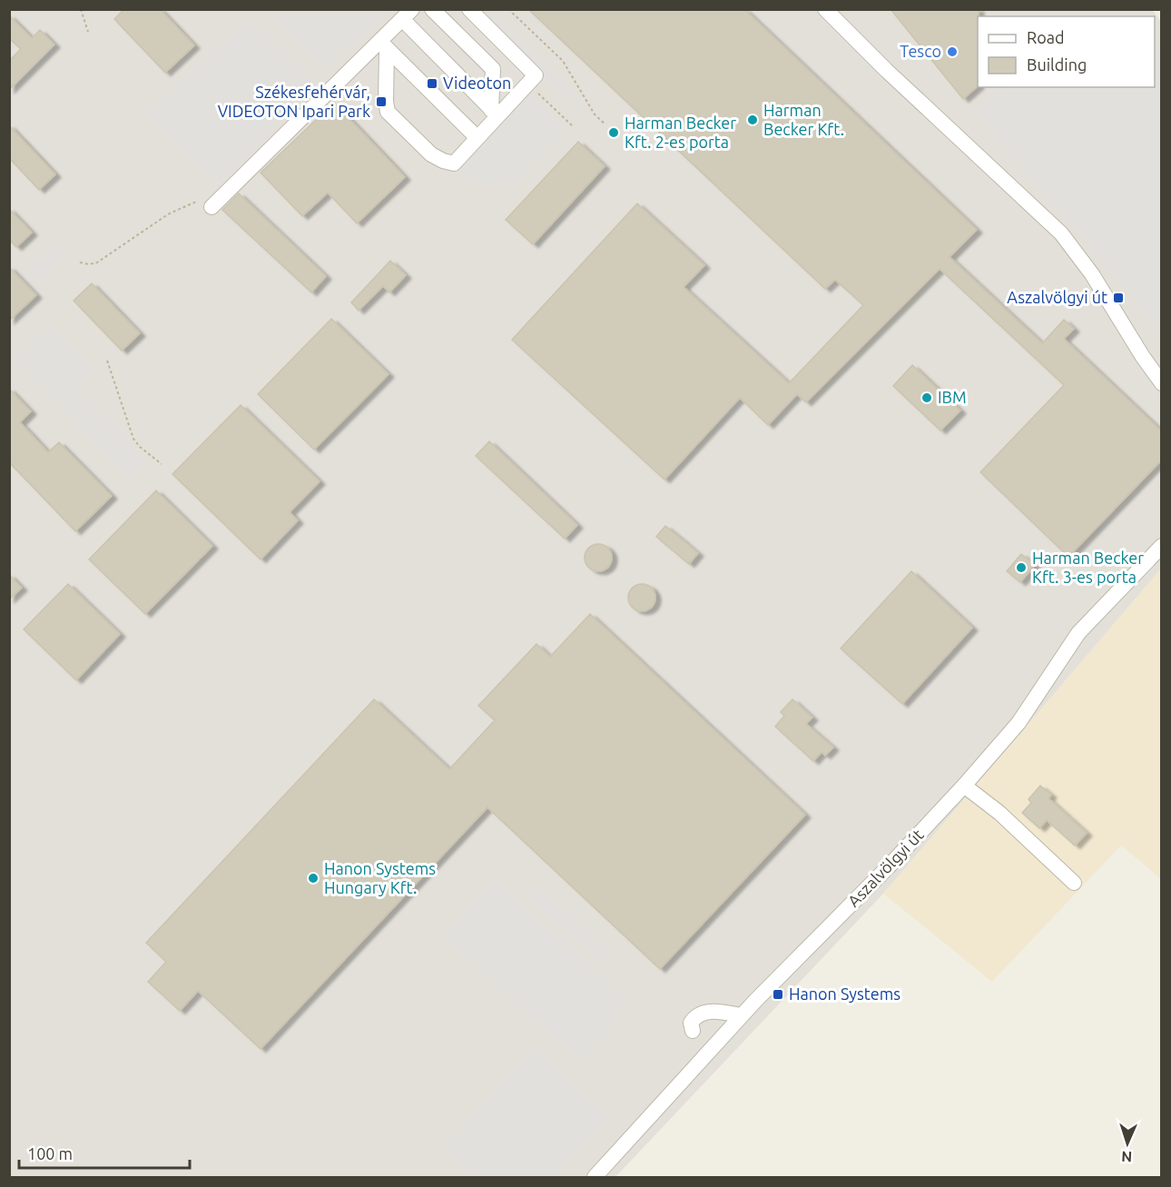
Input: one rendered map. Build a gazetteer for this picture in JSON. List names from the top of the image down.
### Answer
{
  "streets": {
    "street": ["Aszalvölgyi út"]
  },
  "places": {
    "other": [
      "Tesco",
      "Harman Becker Kft.",
      "Harman Becker Kft. 2-es porta",
      "IBM",
      "Harman Becker Kft. 3-es porta",
      "Hanon Systems Hungary Kft."
    ],
    "transit": [
      "Videoton",
      "Székesfehérvár, VIDEOTON Ipari Park",
      "Aszalvölgyi út",
      "Hanon Systems"
    ]
  },
  "legend": ["Road", "Building"],
  "scale_bar": "100 m",
  "north": "bottom"
}
